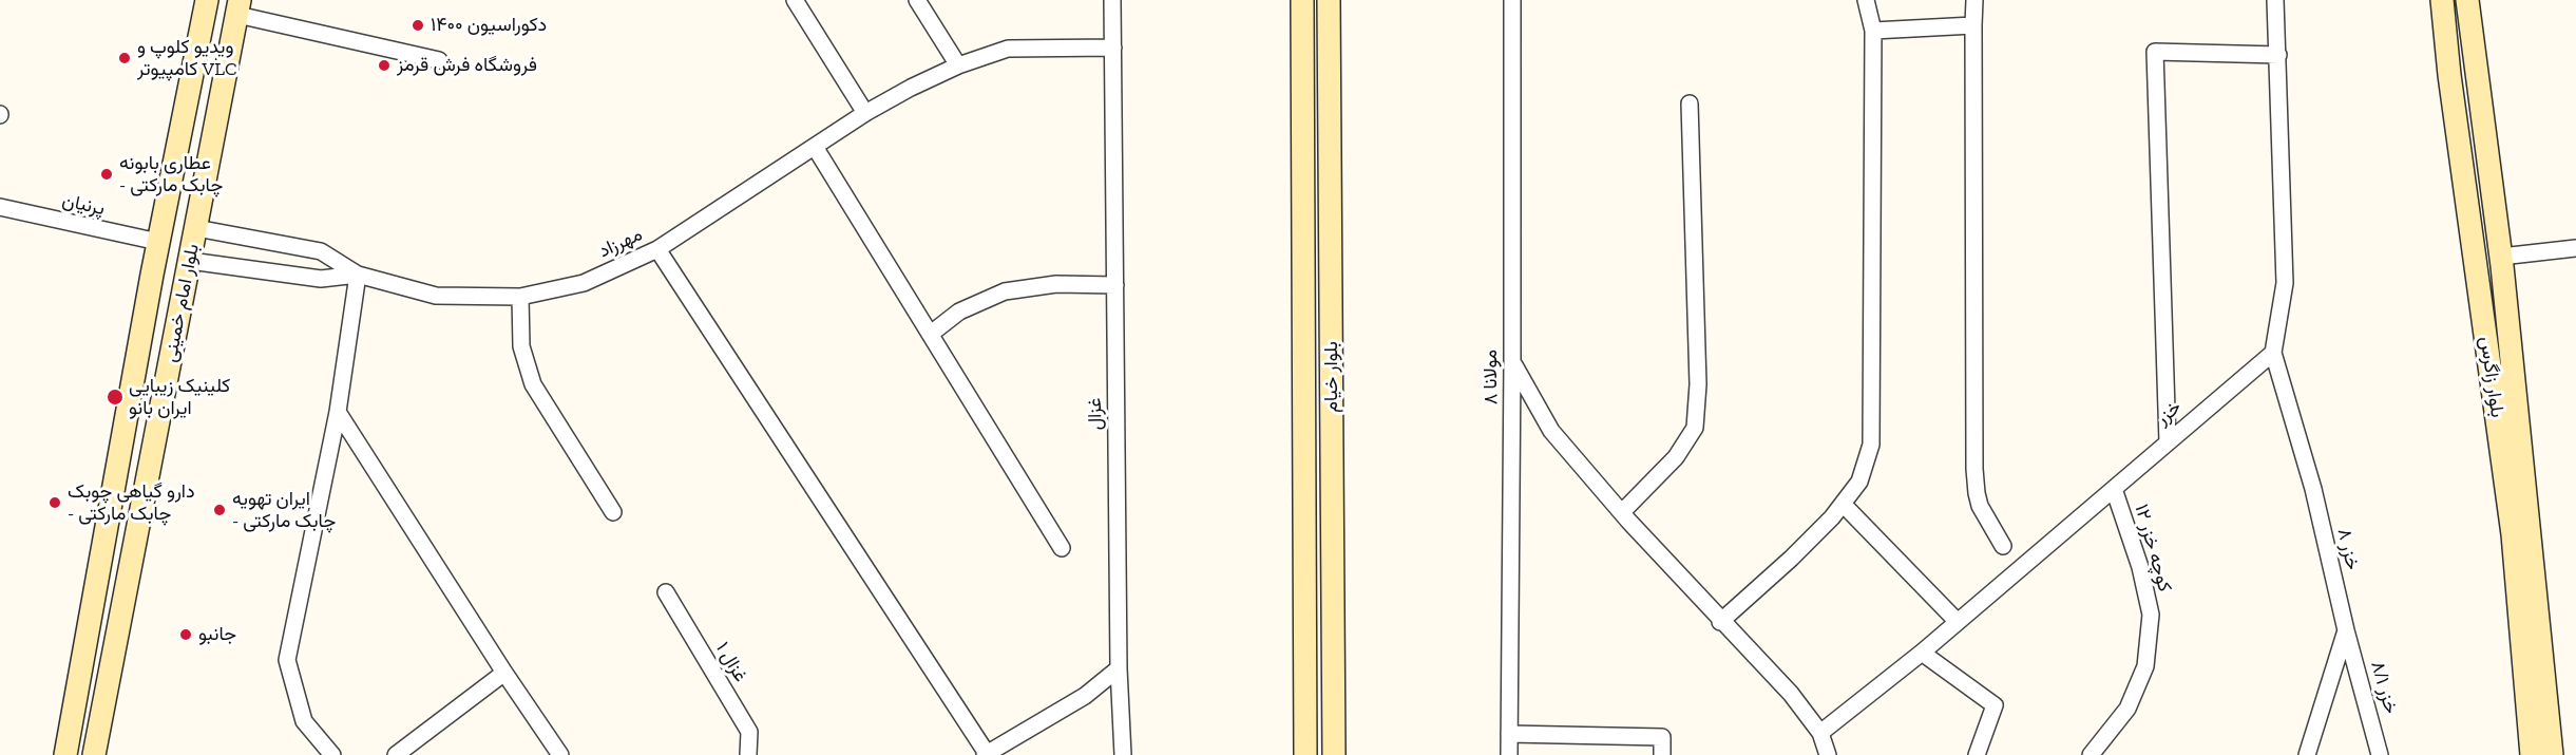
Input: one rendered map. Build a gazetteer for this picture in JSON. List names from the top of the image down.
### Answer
{
  "streets": {
    "main road": ["بلوار امام خمینی", "بلوار خیام", "بلوار زاگرس"],
    "street": [
      "پرنیان",
      "مهرزاد",
      "مولانا ۸",
      "خزر",
      "غزال",
      "کوچه خزر ۱۲",
      "خزر ۸",
      "غزال ۱",
      "خزر ۸/۱"
    ]
  },
  "crossings": [
    ["پرنیان", "بلوار امام خمینی"],
    ["مهرزاد", "غزال"],
    ["خزر", "کوچه خزر ۱۲"],
    ["خزر", "خزر ۸"],
    ["خزر ۸", "خزر ۸/۱"]
  ],
  "places": [
    "دکوراسیون ۱۴۰۰",
    "ویدیو کلوپ و کامپیوتر VLC",
    "فروشگاه فرش قرمز",
    "عطاری بابونه - چابک مارکتی",
    "کلینیک زیبایی ایران بانو",
    "دارو گیاهی چوبک - چابک مارکتی",
    "ایران تهویه - چابک مارکتی",
    "جانبو"
  ]
}
